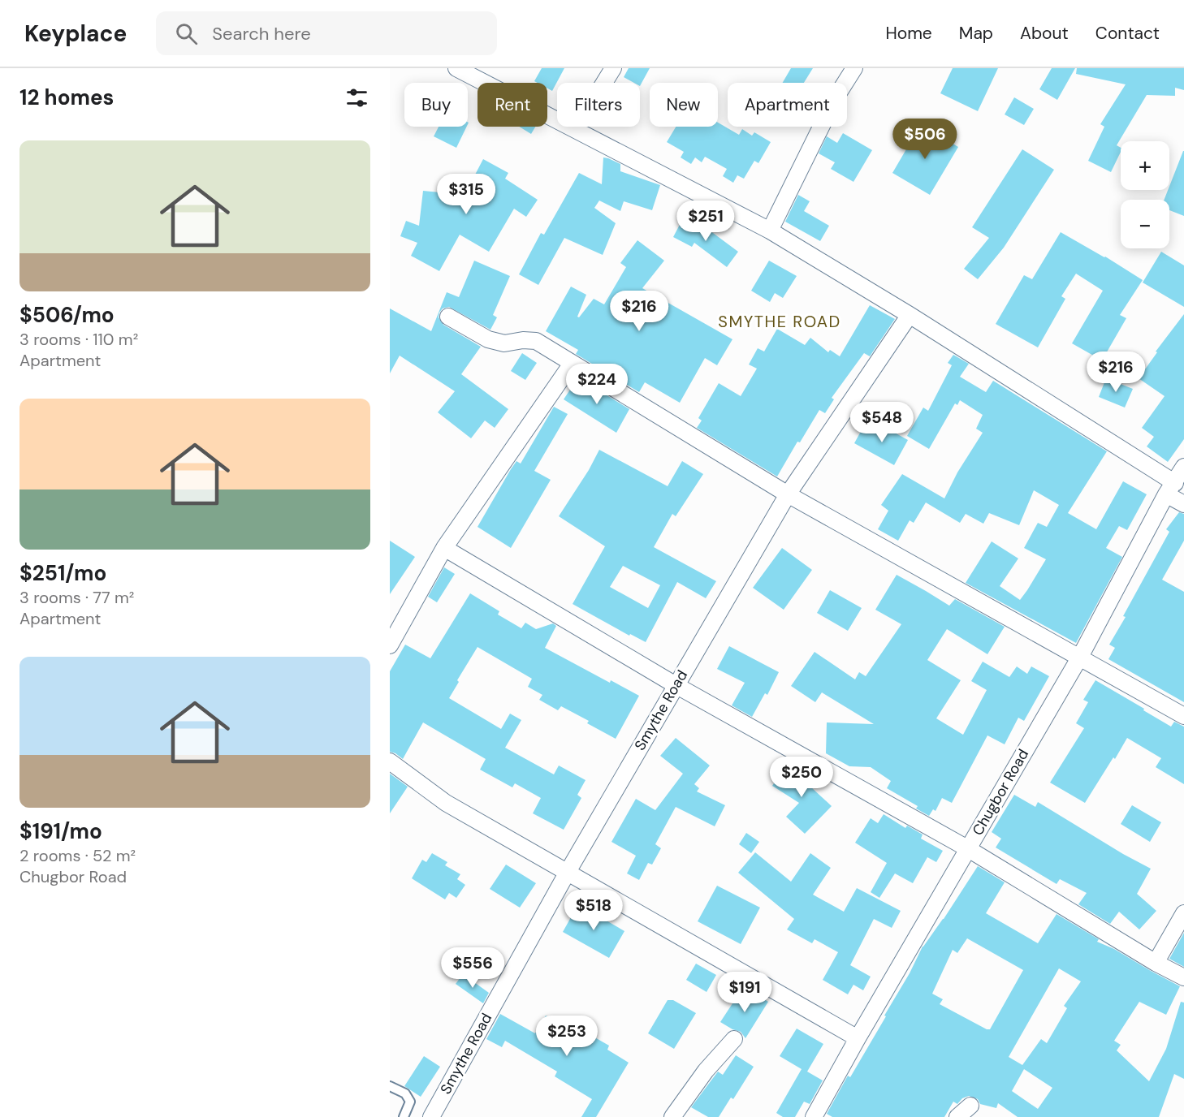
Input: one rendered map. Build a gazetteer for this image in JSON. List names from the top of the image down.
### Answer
{
  "streets": {
    "street": ["Smythe Road", "Chugbor Road"]
  },
  "districts": ["SMYTHE ROAD"],
  "page": {
    "header": "Keyplace",
    "search": "Search here",
    "nav": [
      "Home",
      "Map",
      "About",
      "Contact"
    ],
    "heading": "12 homes",
    "chip": [
      "Buy",
      "Rent",
      "Filters",
      "New",
      "Apartment"
    ],
    "price": [
      "$506",
      "$315",
      "$251",
      "$216",
      "$216",
      "$224",
      "$548",
      "$250",
      "$518",
      "$556",
      "$191",
      "$253"
    ],
    "list": [
      {
        "name": "$506/mo",
        "note": "3 rooms · 110 m² · Apartment"
      },
      {
        "name": "$251/mo",
        "note": "3 rooms · 77 m² · Apartment"
      },
      {
        "name": "$191/mo",
        "note": "2 rooms · 52 m² · Chugbor Road"
      }
    ],
    "map_buttons": ["+", "−"]
  }
}
